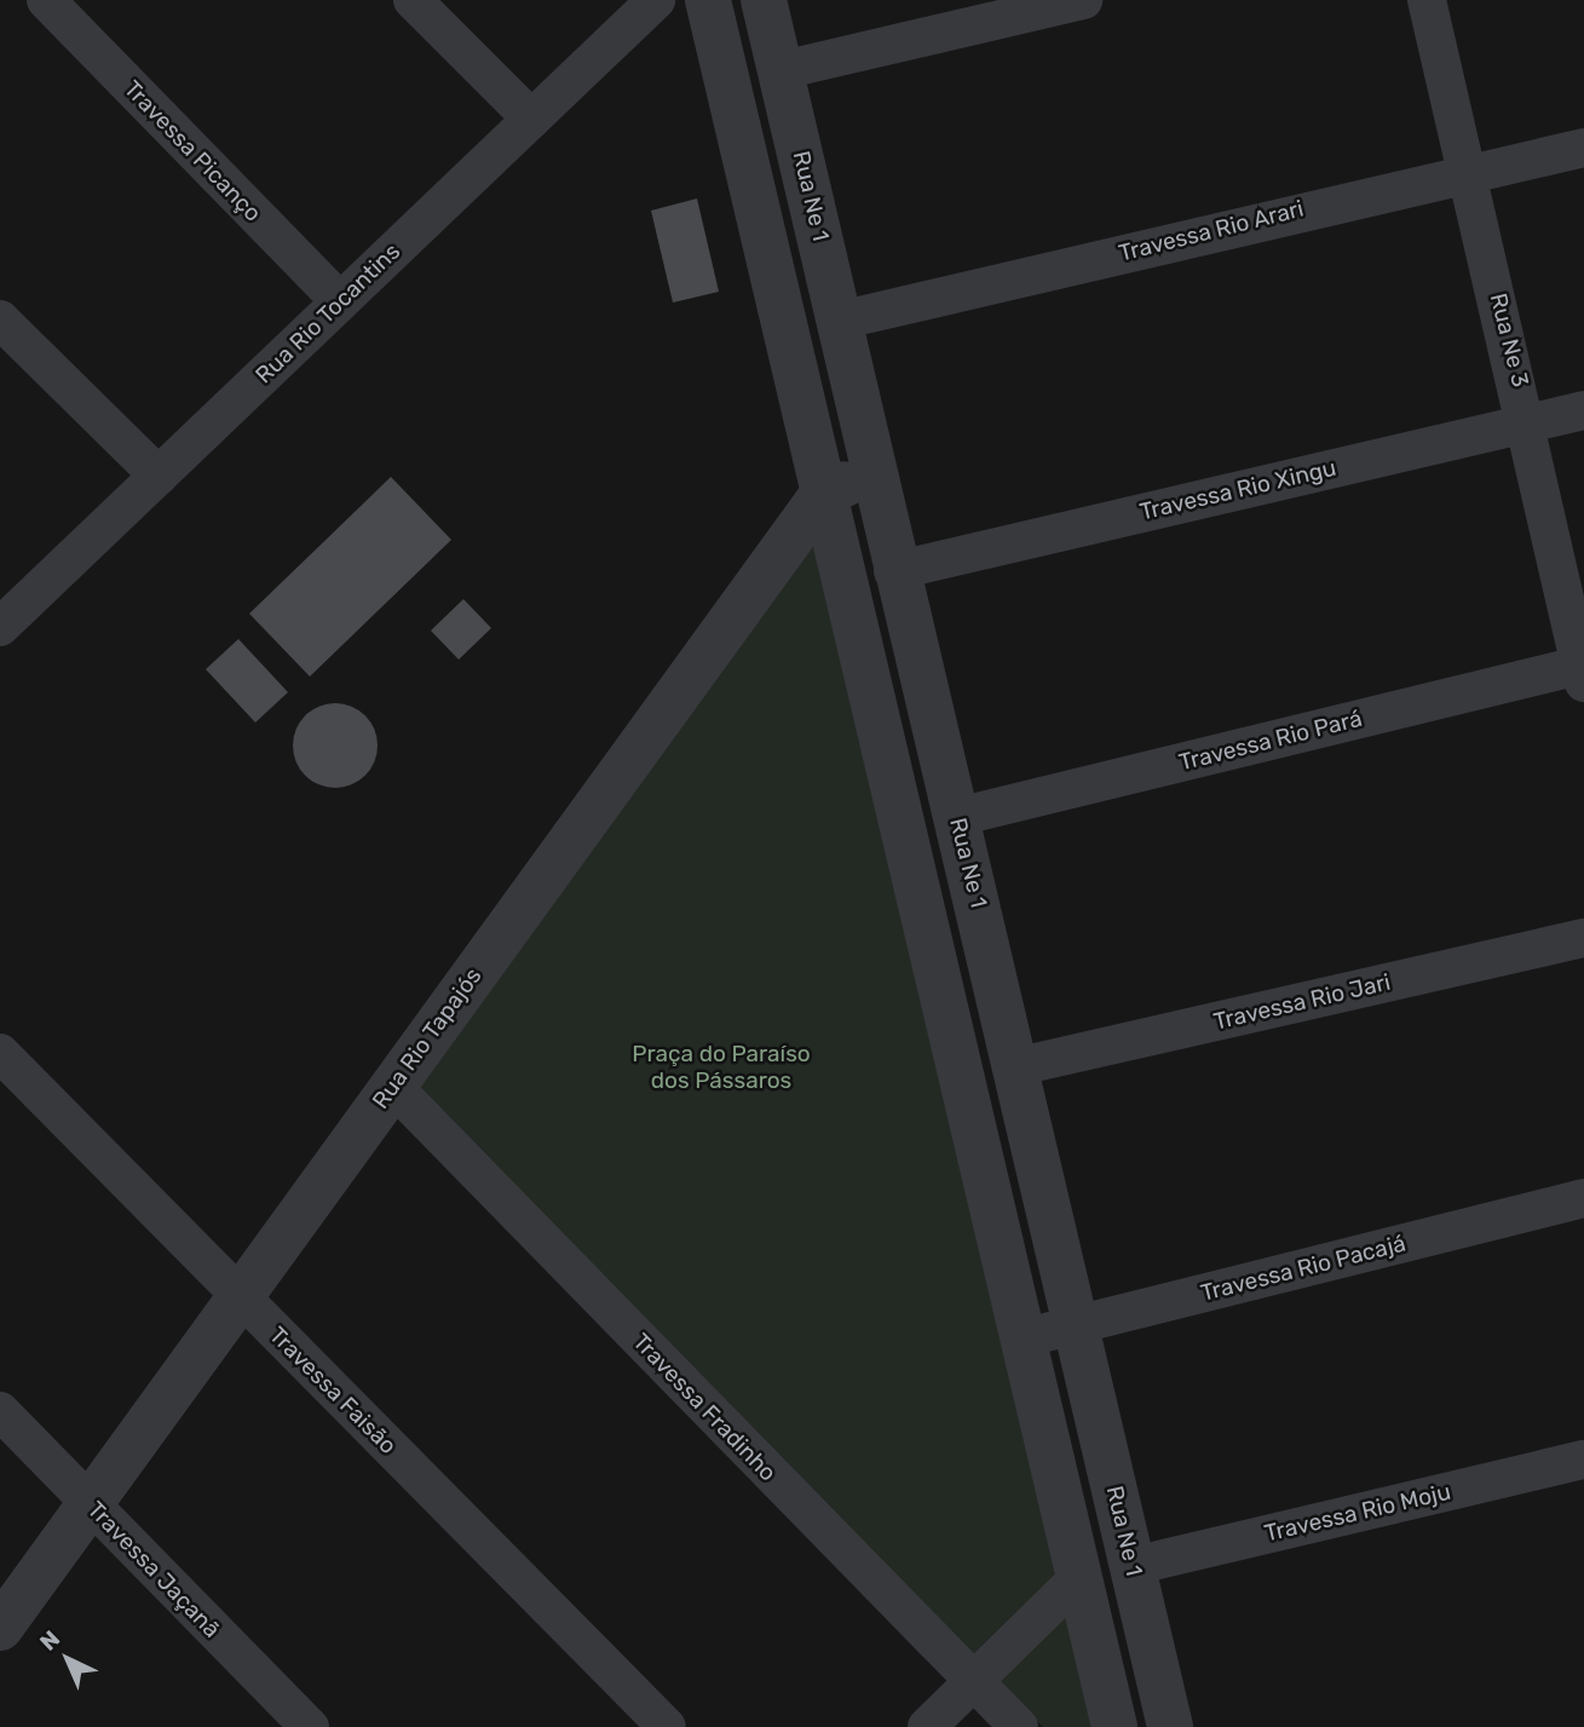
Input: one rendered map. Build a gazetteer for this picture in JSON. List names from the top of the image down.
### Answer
{
  "streets": {
    "street": [
      "Travessa Picanço",
      "Rua Ne 1",
      "Travessa Rio Arari",
      "Rua Rio Tocantins",
      "Rua Ne 3",
      "Travessa Rio Xingu",
      "Travessa Rio Pará",
      "Travessa Rio Jari",
      "Rua Rio Tapajós",
      "Travessa Rio Pacajá",
      "Travessa Faisão",
      "Travessa Fradinho",
      "Travessa Rio Moju",
      "Travessa Jaçanã"
    ]
  },
  "crossings": [
    ["Travessa Picanço", "Rua Rio Tocantins"],
    ["Rua Ne 1", "Travessa Rio Arari"],
    ["Rua Ne 1", "Travessa Rio Xingu"],
    ["Rua Ne 1", "Travessa Rio Pará"],
    ["Rua Ne 1", "Travessa Rio Jari"],
    ["Rua Ne 1", "Rua Rio Tapajós"],
    ["Rua Ne 1", "Travessa Rio Pacajá"],
    ["Rua Ne 1", "Travessa Rio Moju"],
    ["Travessa Rio Arari", "Rua Ne 3"],
    ["Rua Ne 3", "Travessa Rio Xingu"],
    ["Rua Ne 3", "Travessa Rio Pará"],
    ["Rua Rio Tapajós", "Travessa Faisão"],
    ["Rua Rio Tapajós", "Travessa Fradinho"],
    ["Rua Rio Tapajós", "Travessa Jaçanã"]
  ],
  "parks": ["Praça do Paraíso dos Pássaros"],
  "north": "top left"
}
